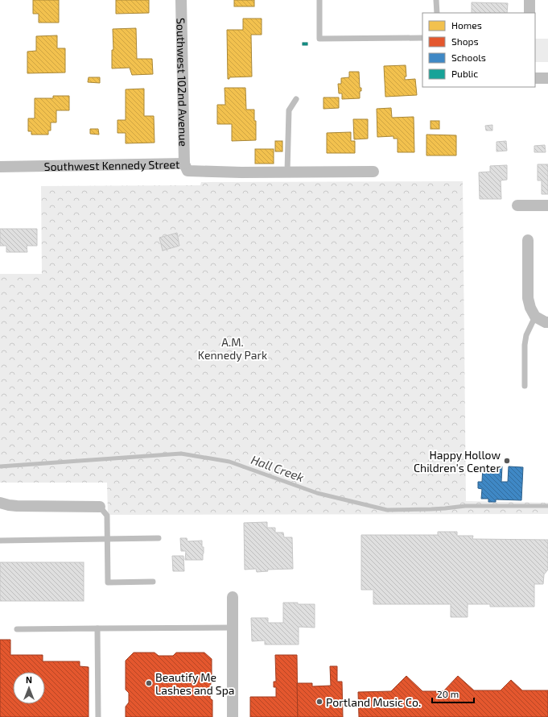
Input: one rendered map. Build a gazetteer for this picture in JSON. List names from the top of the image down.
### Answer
{
  "streets": {
    "street": ["Southwest 102nd Avenue", "Southwest Kennedy Street"]
  },
  "crossings": [
    ["Southwest 102nd Avenue", "Southwest Kennedy Street"]
  ],
  "water": ["Hall Creek"],
  "parks": ["A.M. Kennedy Park"],
  "places": ["Happy Hollow Children's Center", "Beautify Me Lashes and Spa", "Portland Music Co."],
  "legend": [
    "Homes",
    "Shops",
    "Schools",
    "Public"
  ],
  "scale_bar": "20 m",
  "north": "top"
}
